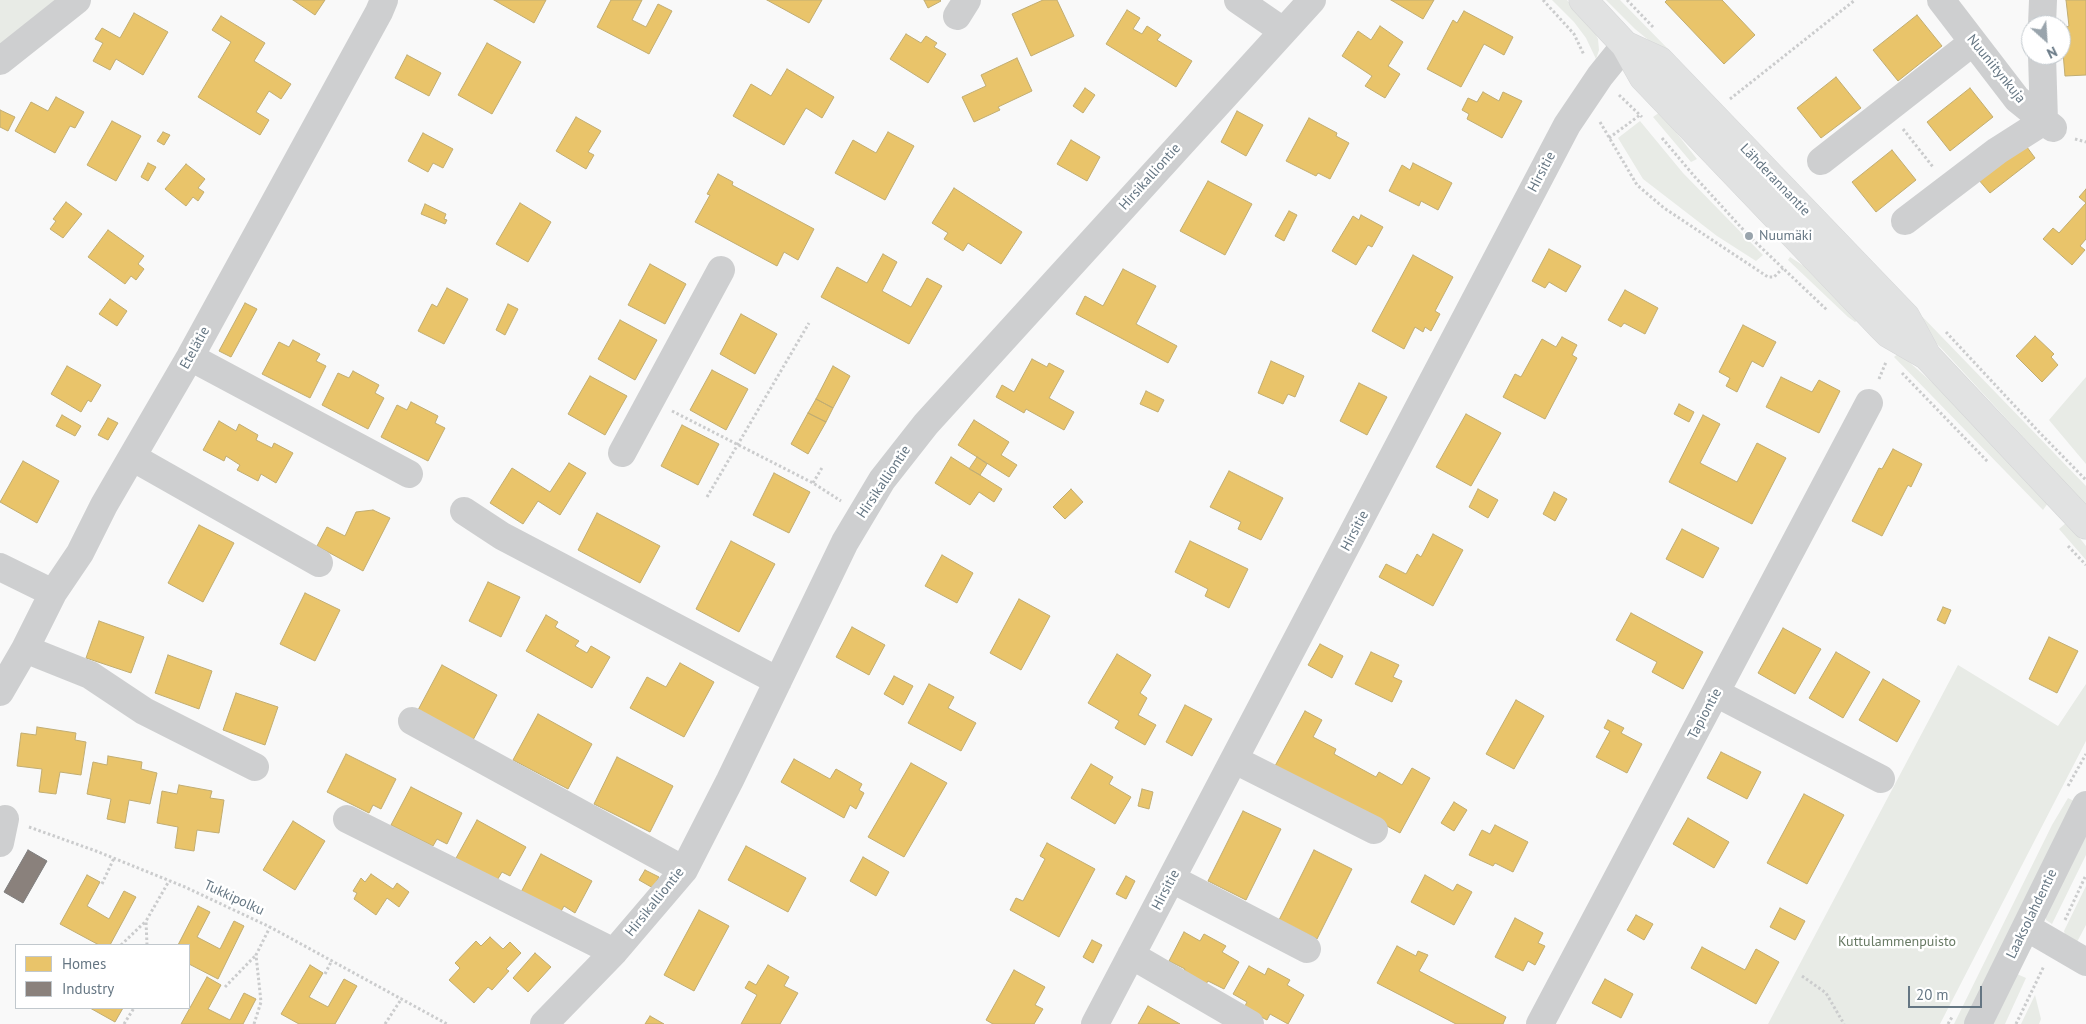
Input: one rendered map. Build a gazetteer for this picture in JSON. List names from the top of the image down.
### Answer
{
  "streets": {
    "main road": ["Lähderannantie"],
    "street": [
      "Nuuniitynkuja",
      "Hirsitie",
      "Hirsikalliontie",
      "Etelätie",
      "Tapiontie",
      "Laaksolahdentie"
    ],
    "path": ["Tukkipolku"]
  },
  "crossings": [
    ["Hirsitie", "Lähderannantie"]
  ],
  "parks": ["Kuttulammenpuisto"],
  "places": ["Nuumäki"],
  "legend": ["Homes", "Industry"],
  "scale_bar": "20 m",
  "north": "bottom right"
}
